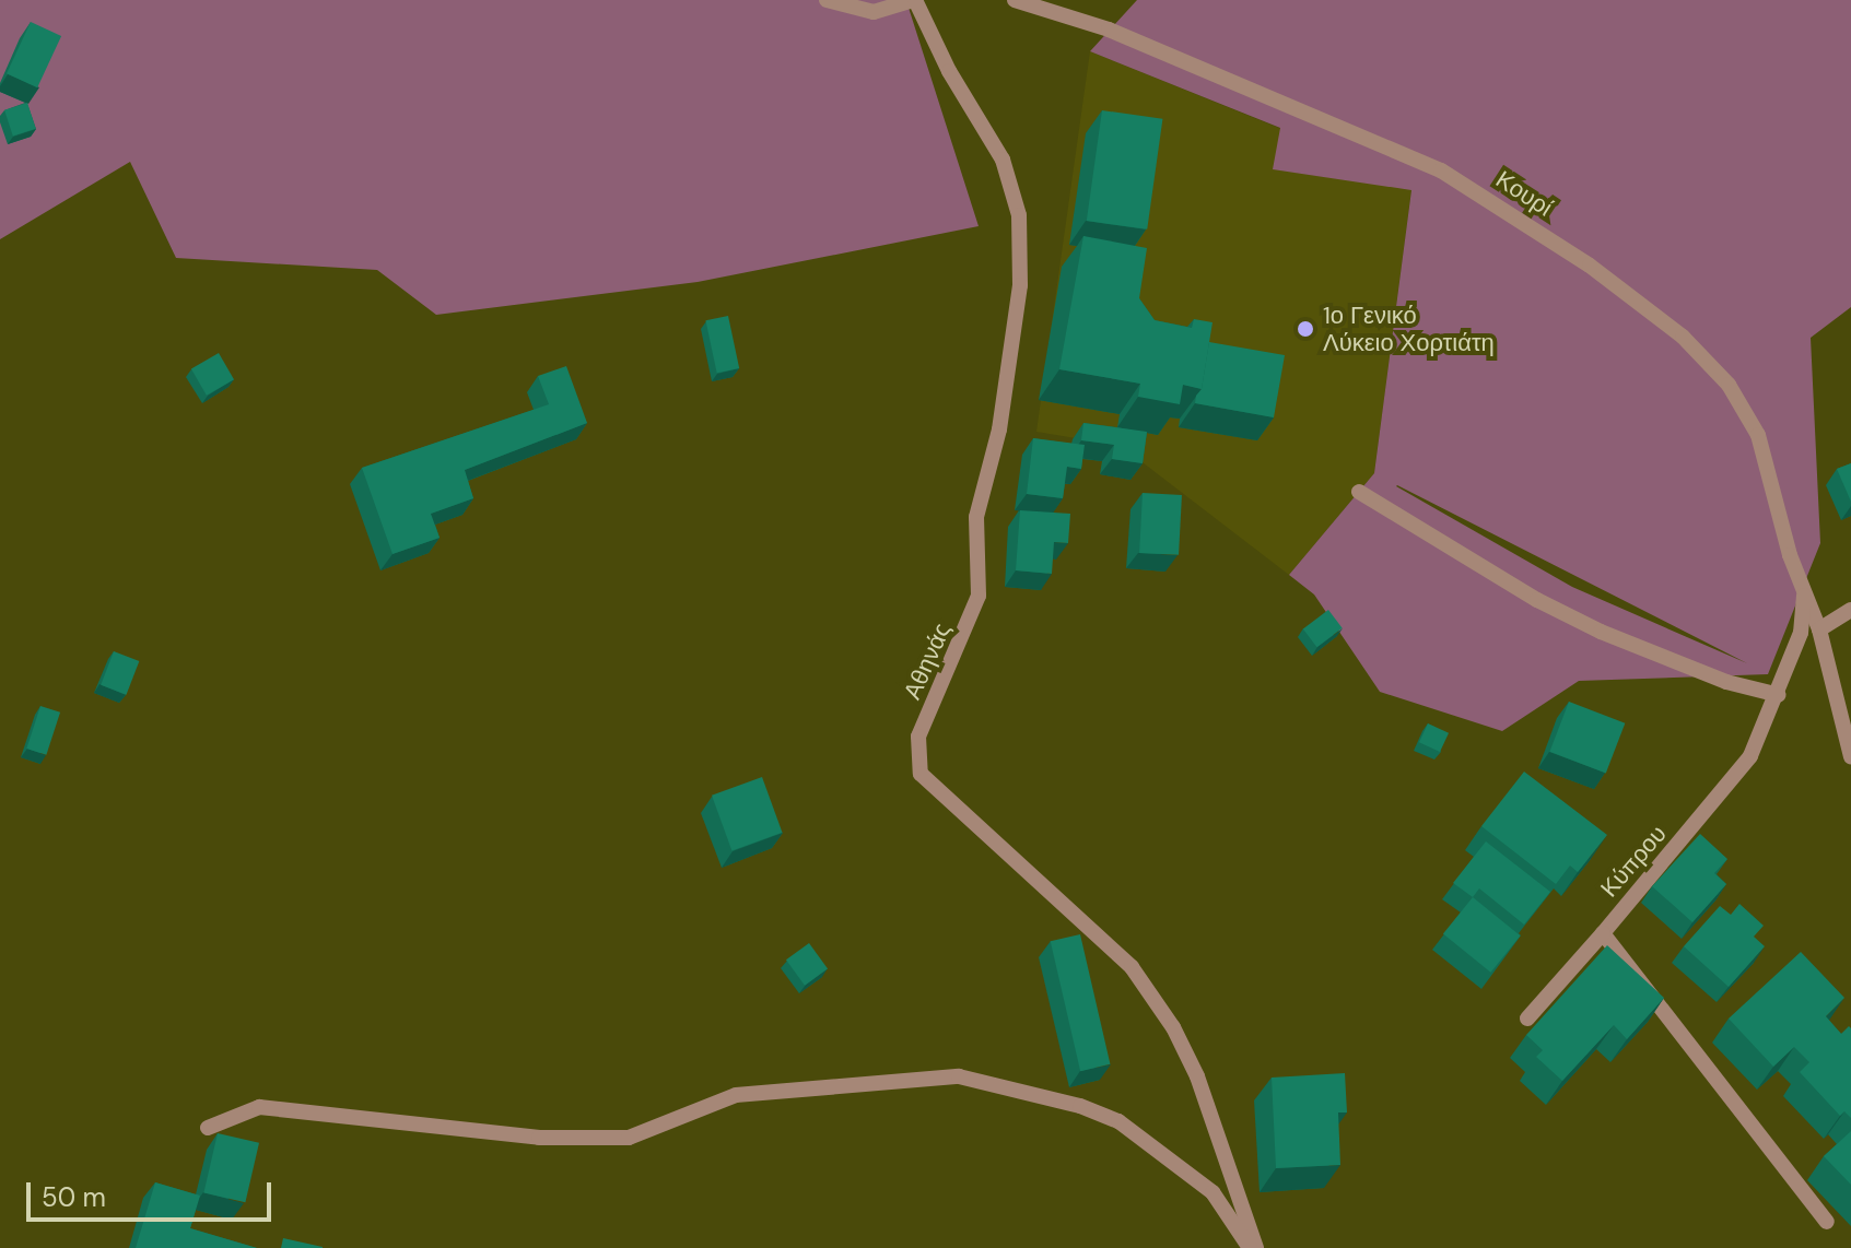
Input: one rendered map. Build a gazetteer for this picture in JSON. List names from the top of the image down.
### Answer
{
  "streets": {
    "street": ["Κουρί", "Αθηνάς", "Κύπρου"]
  },
  "crossings": [
    ["Κουρί", "Κύπρου"]
  ],
  "places": ["1ο Γενικό Λύκειο Χορτιάτη"],
  "scale_bar": "50 m"
}
